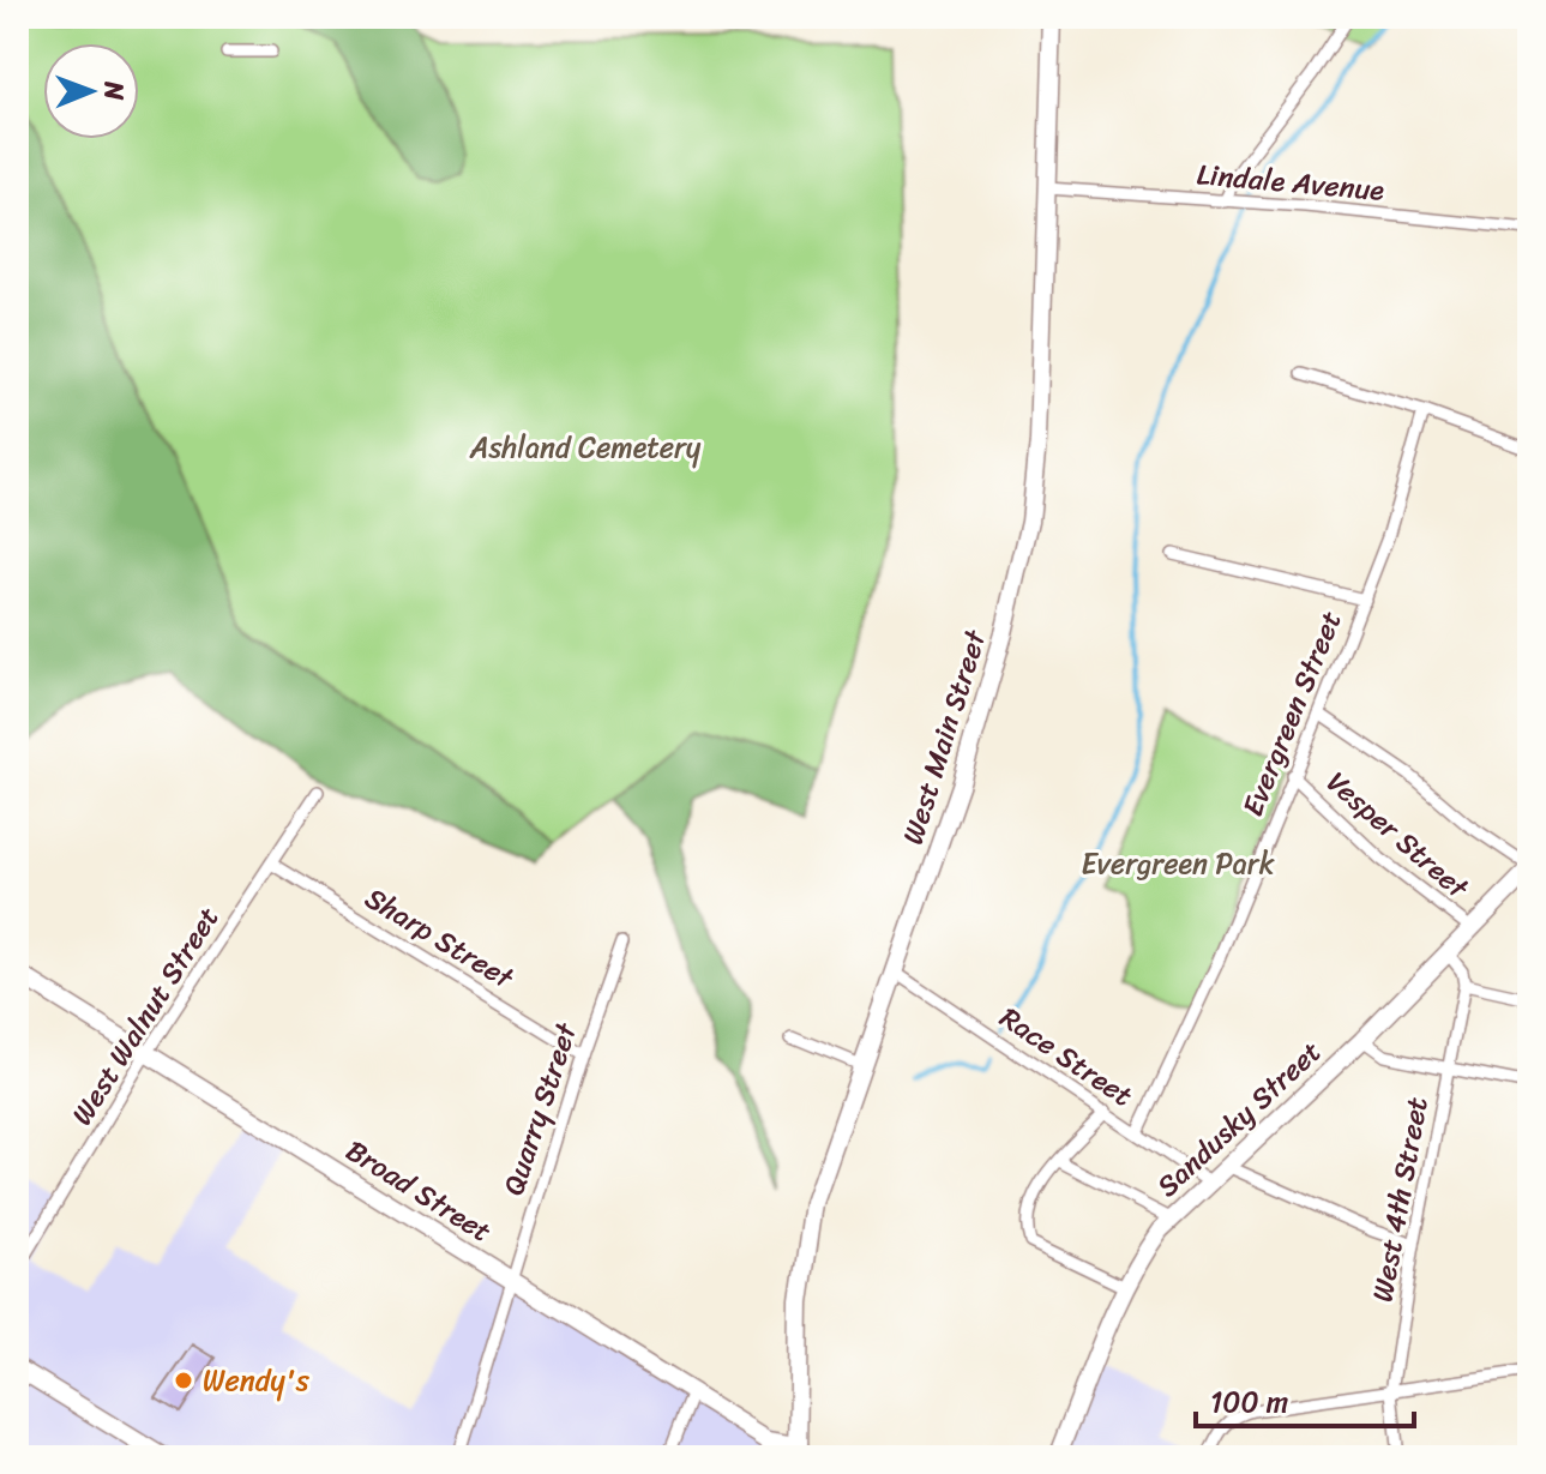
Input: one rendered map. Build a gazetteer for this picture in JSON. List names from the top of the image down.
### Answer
{
  "streets": {
    "street": [
      "Lindale Avenue",
      "Evergreen Street",
      "West Main Street",
      "Vesper Street",
      "Sharp Street",
      "West Walnut Street",
      "Race Street",
      "Quarry Street",
      "Sandusky Street",
      "Broad Street",
      "West 4th Street"
    ]
  },
  "crossings": [
    ["Lindale Avenue", "West Main Street"],
    ["Evergreen Street", "Vesper Street"],
    ["Evergreen Street", "Race Street"],
    ["West Main Street", "Race Street"],
    ["West Main Street", "Broad Street"],
    ["Vesper Street", "Sandusky Street"],
    ["Sharp Street", "West Walnut Street"],
    ["Sharp Street", "Quarry Street"],
    ["West Walnut Street", "Broad Street"],
    ["Race Street", "Sandusky Street"],
    ["Quarry Street", "Broad Street"]
  ],
  "parks": ["Ashland Cemetery", "Evergreen Park"],
  "places": ["Wendy's"],
  "scale_bar": "100 m",
  "north": "right"
}
